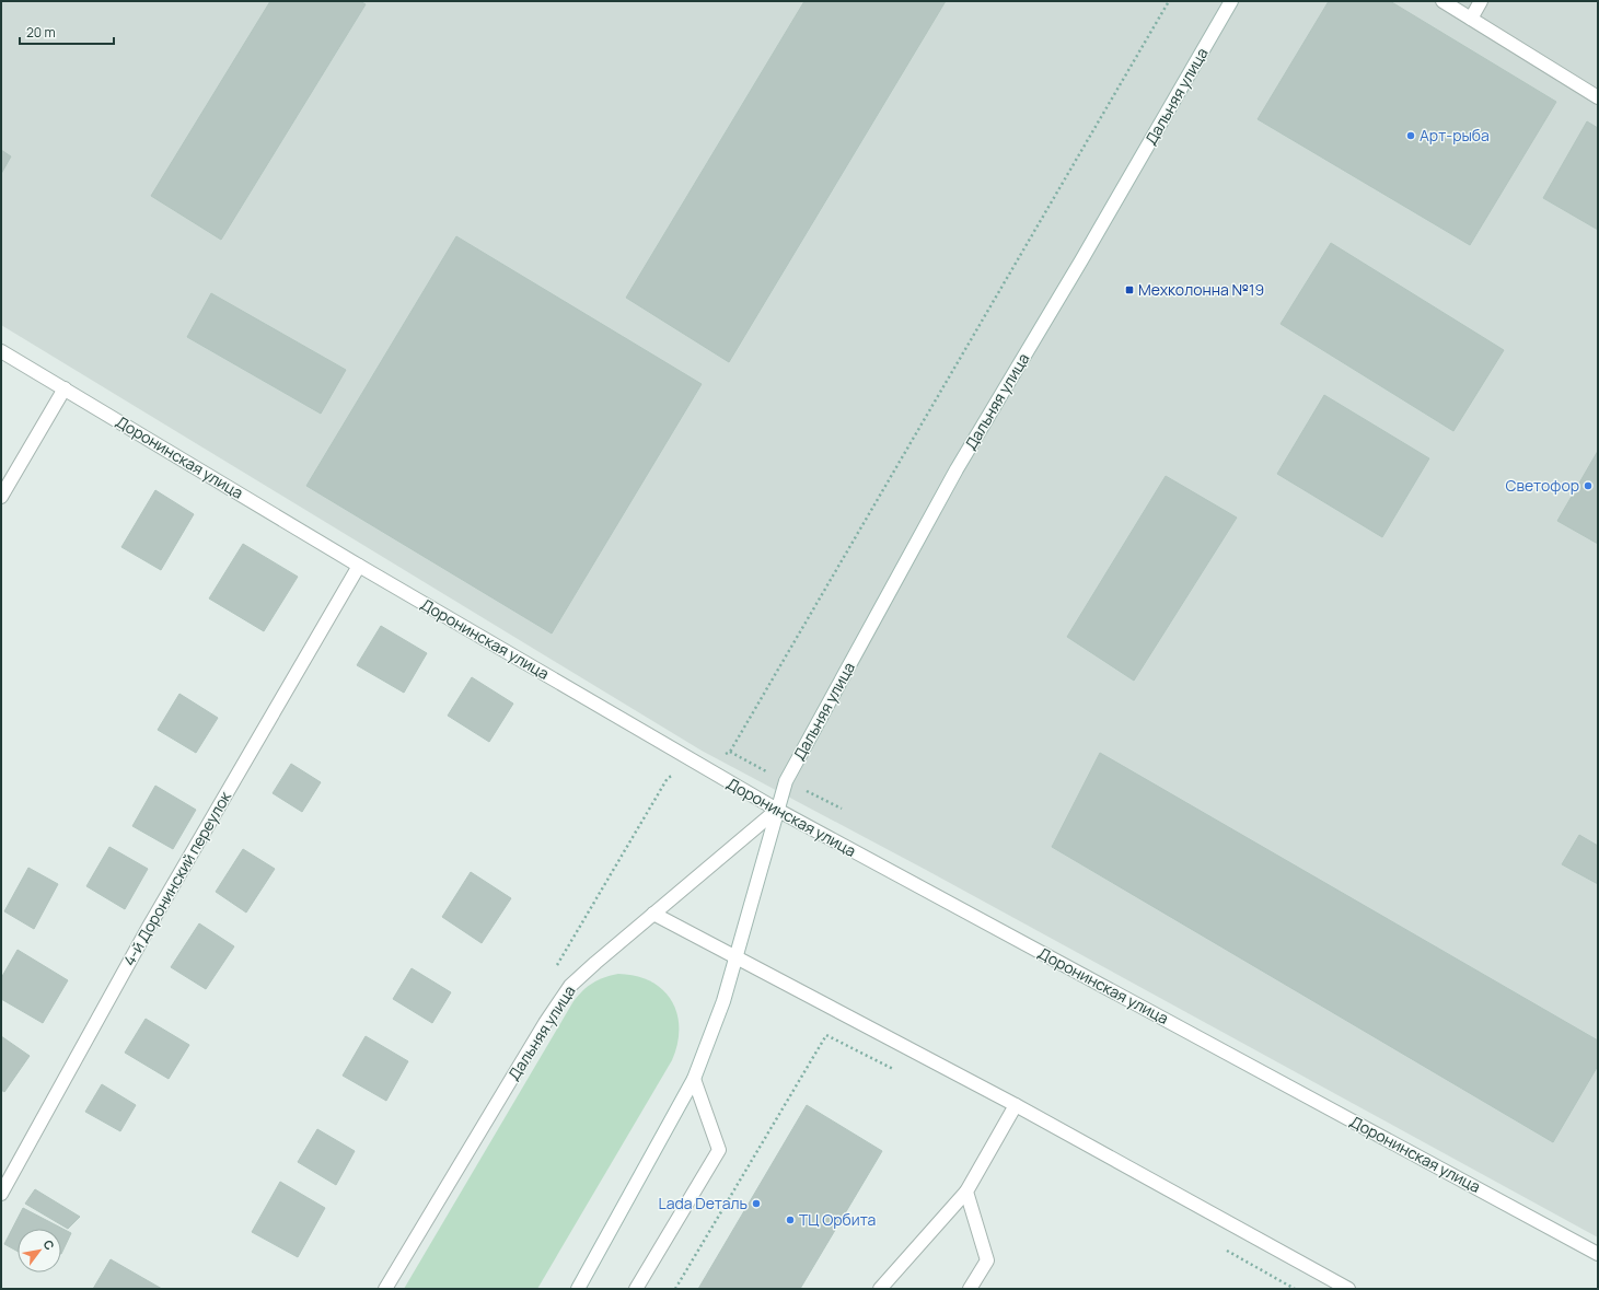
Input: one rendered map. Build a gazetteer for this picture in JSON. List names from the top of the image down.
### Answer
{
  "streets": {
    "street": ["Дальняя улица", "Доронинская улица", "4-й Доронинский переулок"]
  },
  "crossings": [
    ["Дальняя улица", "Доронинская улица"],
    ["Доронинская улица", "4-й Доронинский переулок"]
  ],
  "places": {
    "other": [
      "Арт-рыба",
      "Светофор",
      "Lada Dеталь",
      "ТЦ Орбита"
    ],
    "transit": ["Мехколонна №19"]
  },
  "scale_bar": "20 m",
  "north": "top right"
}
